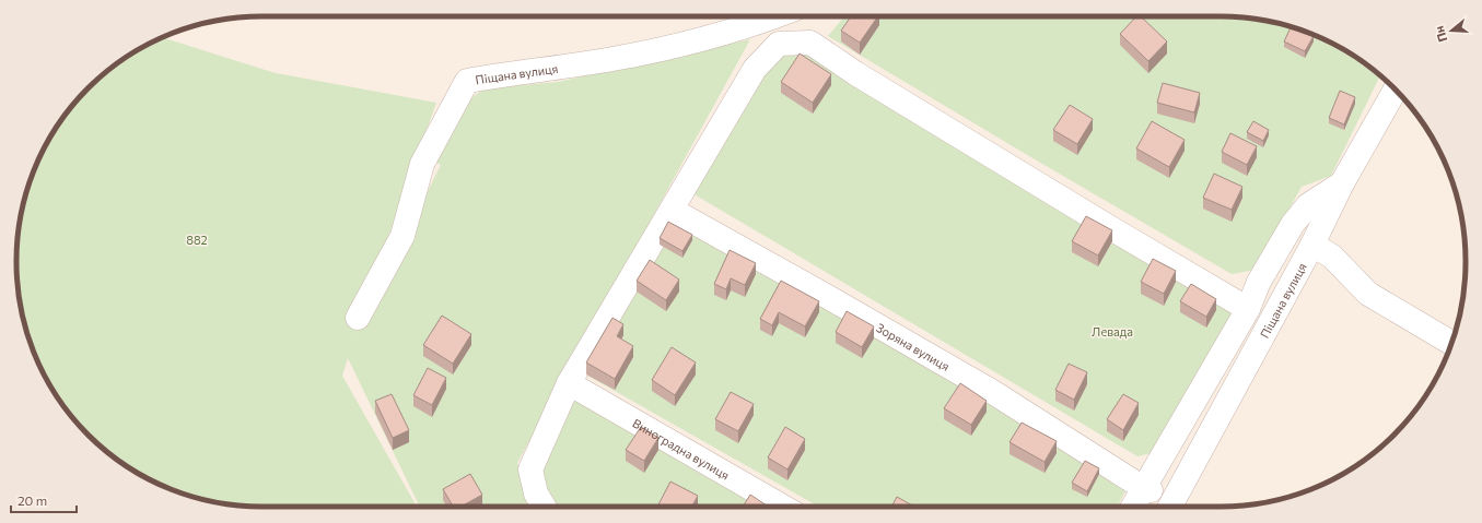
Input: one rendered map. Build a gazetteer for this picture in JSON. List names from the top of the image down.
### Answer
{
  "streets": {
    "street": ["Піщана вулиця", "Зоряна вулиця", "Виноградна вулиця"]
  },
  "parks": ["882", "Левада"],
  "scale_bar": "20 m",
  "north": "left"
}
